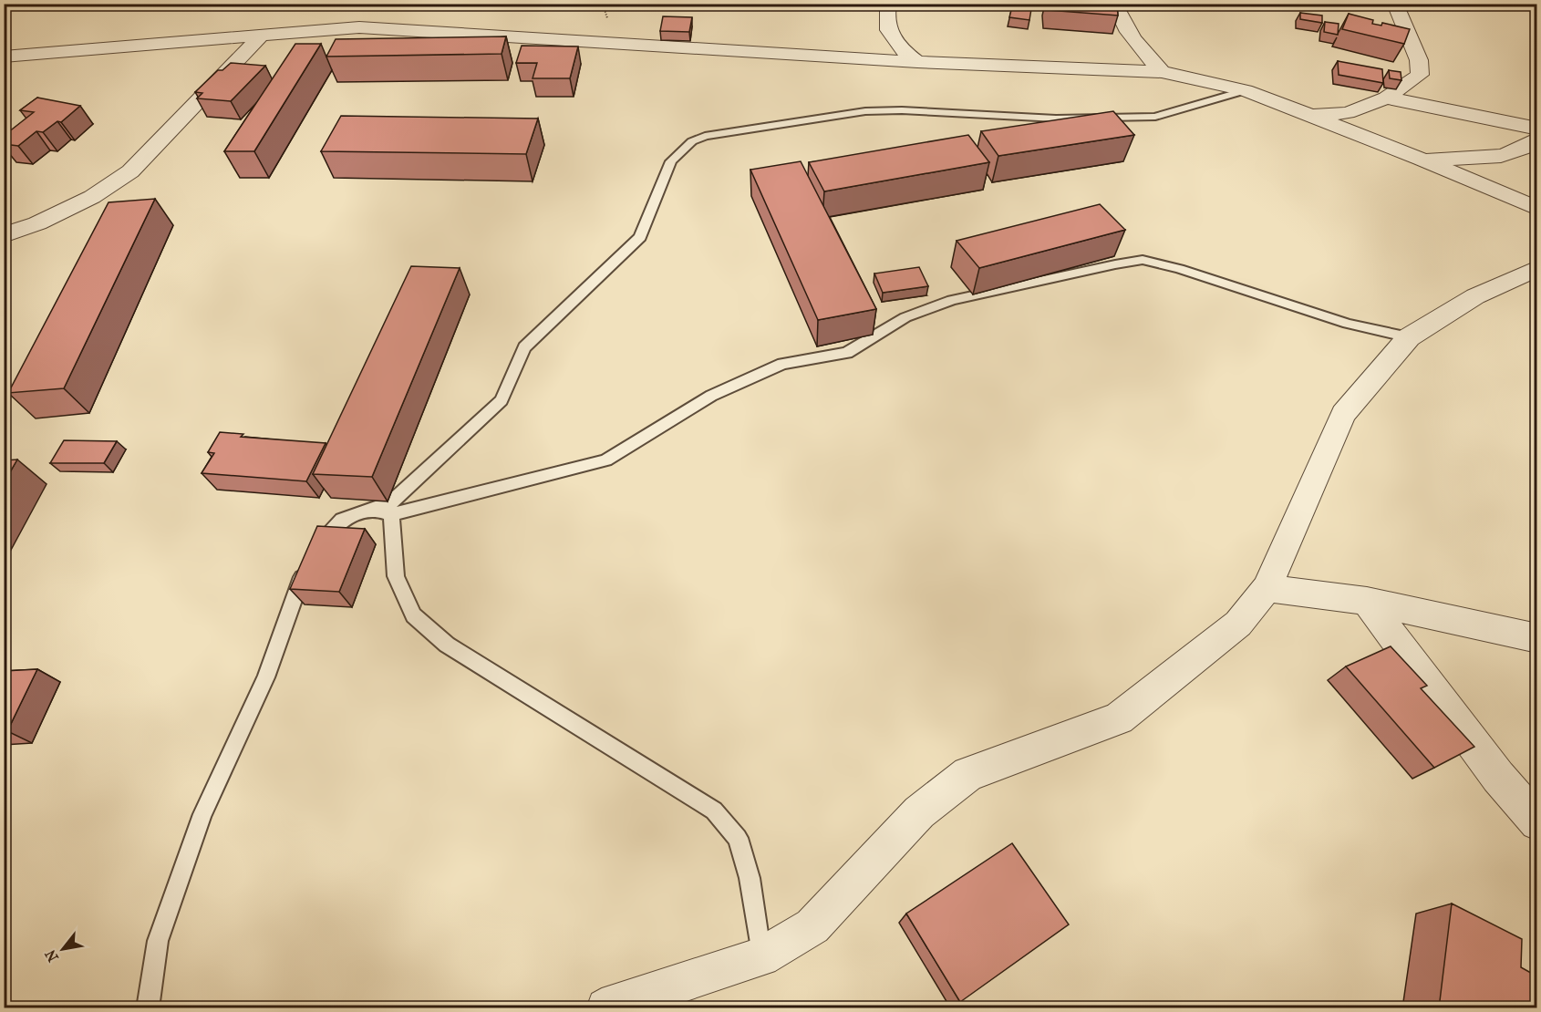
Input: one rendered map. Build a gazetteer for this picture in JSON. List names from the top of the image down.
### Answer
{
  "north": "bottom left"
}
